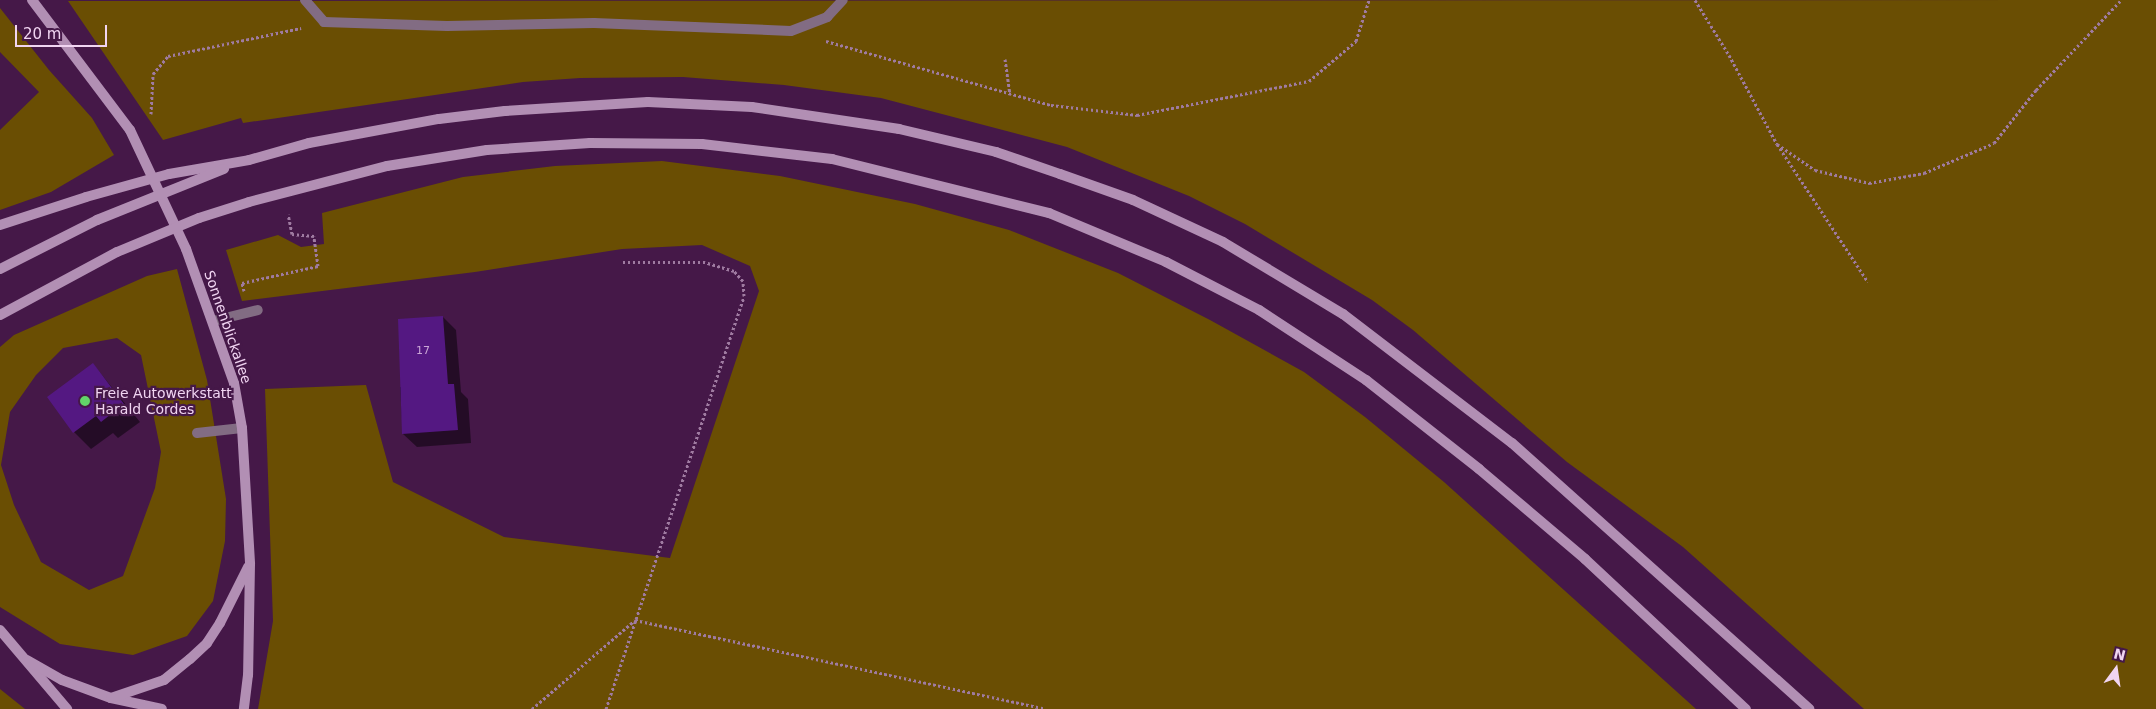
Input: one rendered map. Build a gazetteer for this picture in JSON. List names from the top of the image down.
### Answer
{
  "streets": {
    "main road": ["Sonnenblickallee"]
  },
  "places": ["Freie Autowerkstatt Harald Cordes"],
  "house_numbers": ["17"],
  "scale_bar": "20 m",
  "north": "top"
}
